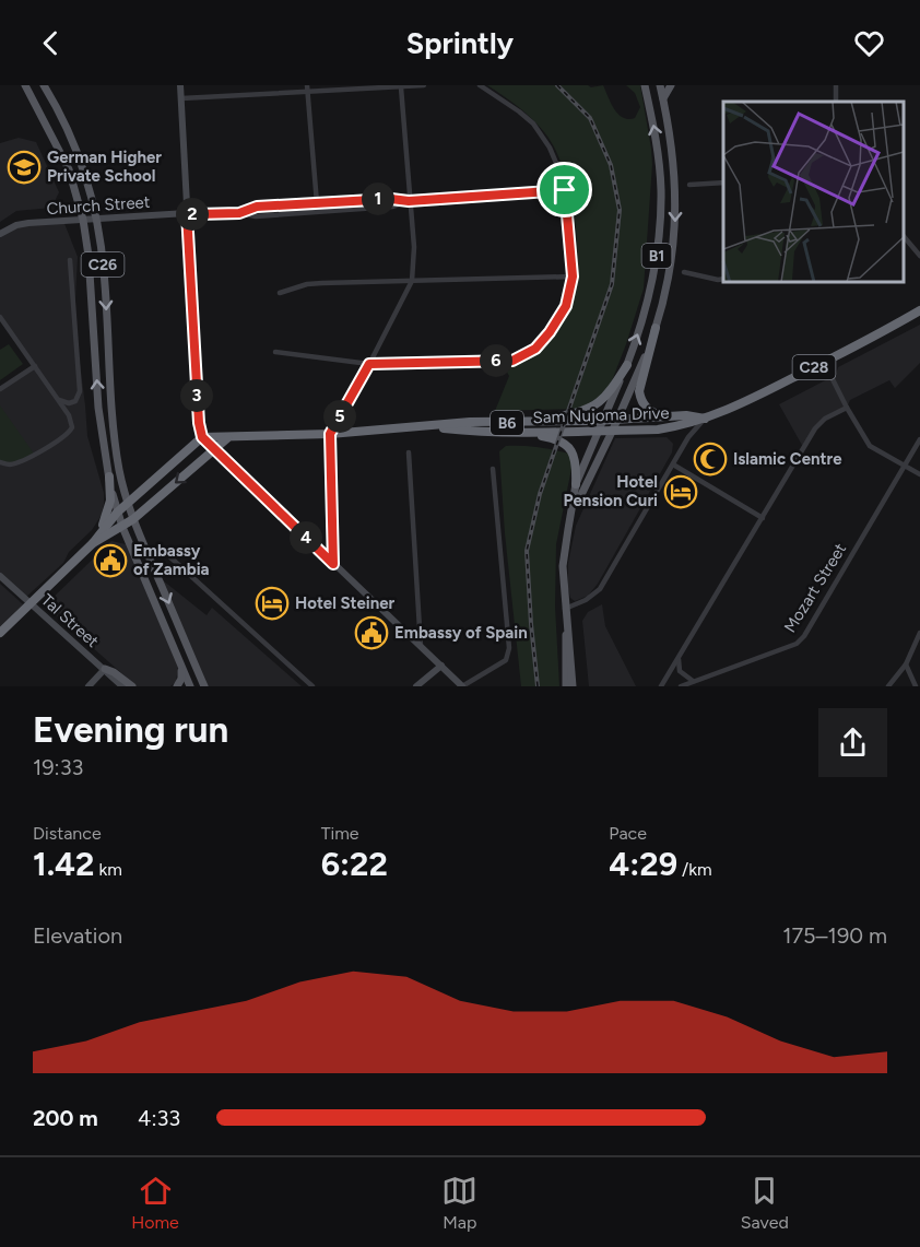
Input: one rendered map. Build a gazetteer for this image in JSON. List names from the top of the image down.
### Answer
{
  "streets": {
    "highway": ["C28", "Sam Nujoma Drive", "B6"],
    "main road": ["B1", "C26"],
    "street": ["Church Street", "Mozart Street", "Tal Street"]
  },
  "crossings": [
    ["Church Street", "C26"],
    ["B1", "Sam Nujoma Drive"]
  ],
  "places": {
    "school or university": ["German Higher Private School"],
    "mosque": ["Islamic Centre"],
    "hotel": ["Hotel Pension Curi", "Hotel Steiner"],
    "public building": ["Embassy of Zambia", "Embassy of Spain"]
  },
  "page": {
    "header": "Sprintly",
    "pins": [
      "1",
      "2",
      "6",
      "3",
      "5",
      "4"
    ],
    "heading": ["Evening run", "19:33"],
    "stats": [
      ["Distance", "1.42 km"],
      ["Time", "6:22"],
      ["Pace", "4:29 /km"]
    ],
    "chart": ["Elevation", "175–190 m"],
    "list": [
      {
        "name": "200 m",
        "note": "4:33"
      }
    ],
    "tabs": ["Home", "Map", "Saved"]
  }
}
